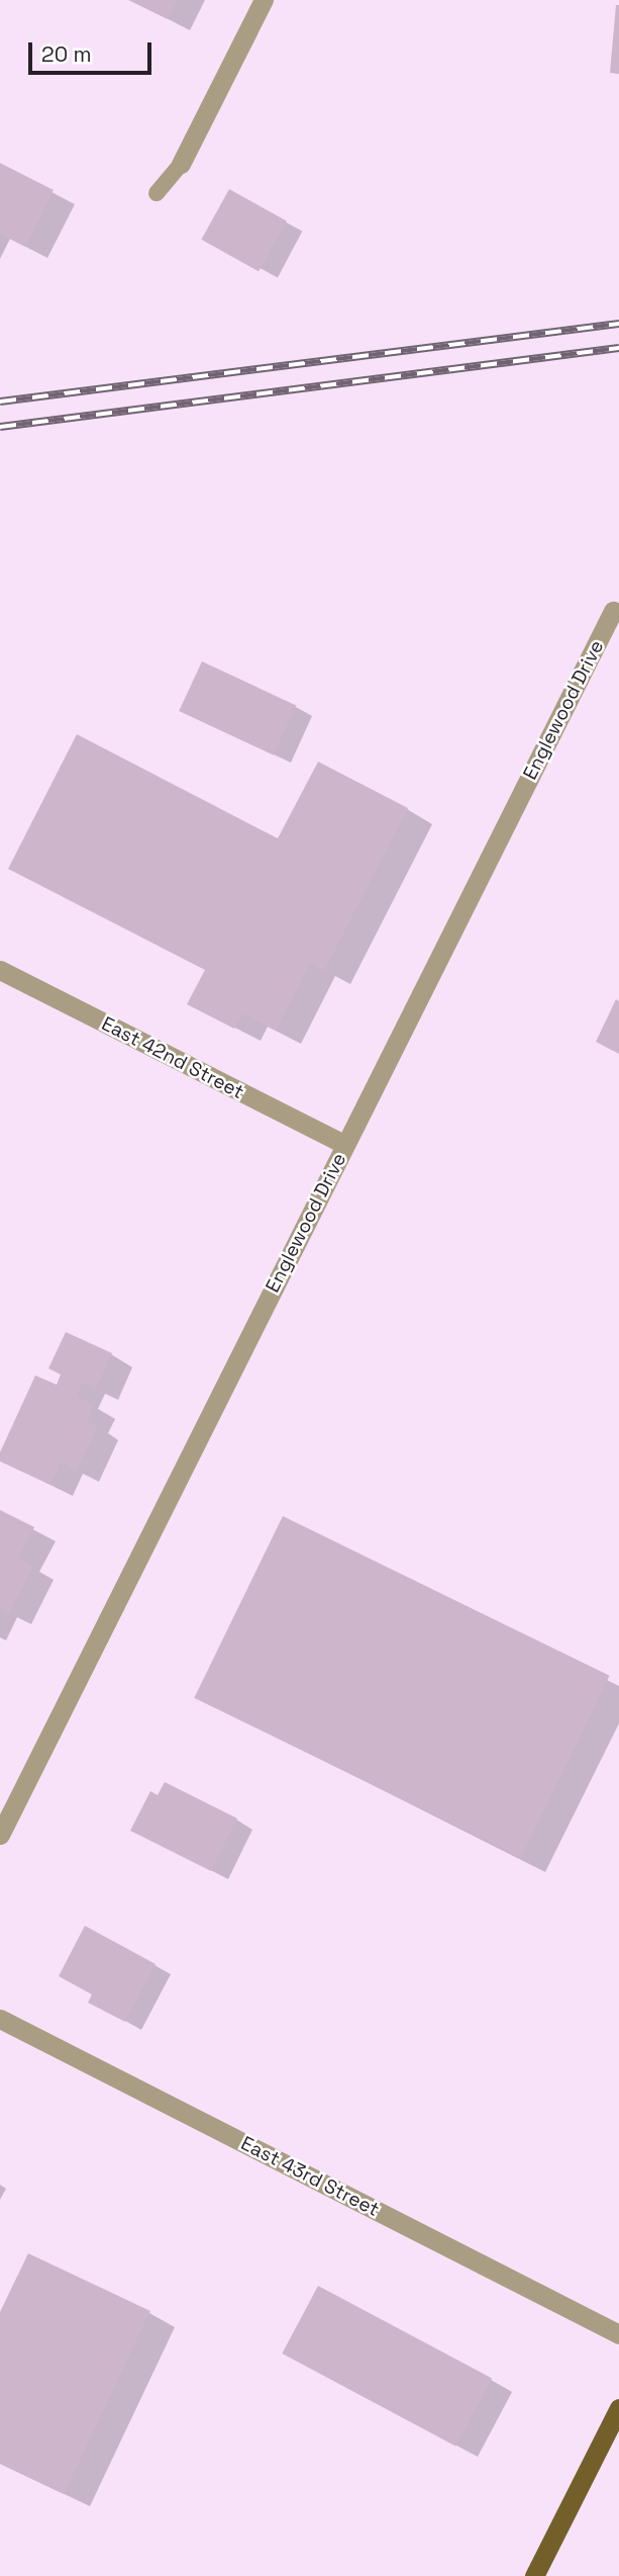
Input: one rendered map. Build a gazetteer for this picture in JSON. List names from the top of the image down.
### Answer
{
  "streets": {
    "street": ["Englewood Drive", "East 42nd Street", "East 43rd Street"]
  },
  "crossings": [
    ["Englewood Drive", "East 42nd Street"]
  ],
  "scale_bar": "20 m"
}
